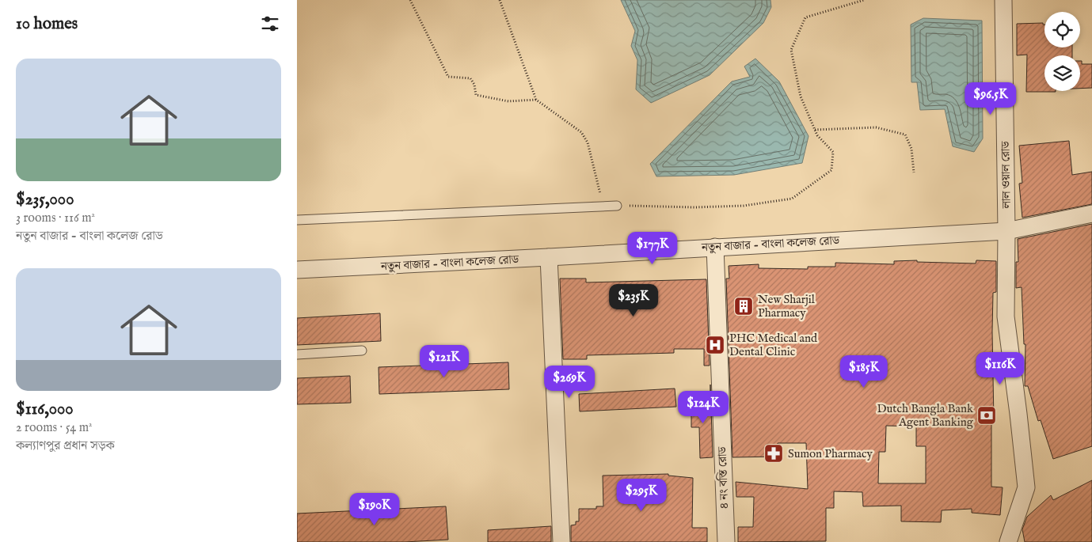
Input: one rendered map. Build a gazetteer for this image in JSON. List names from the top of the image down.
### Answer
{
  "streets": {
    "street": ["লাল ওয়াল রোড", "নতুন বাজার - বাংলা কলেজ রোড", "৪ নং বস্তি রোড"]
  },
  "crossings": [
    ["লাল ওয়াল রোড", "নতুন বাজার - বাংলা কলেজ রোড"],
    ["নতুন বাজার - বাংলা কলেজ রোড", "৪ নং বস্তি রোড"]
  ],
  "places": {
    "building": ["New Sharjil Pharmacy"],
    "hospital": ["PHC Medical and Dental Clinic"],
    "bank": ["Dutch Bangla Bank Agent Banking"],
    "pharmacy": ["Sumon Pharmacy"]
  },
  "page": {
    "heading": "10 homes",
    "list": [
      {
        "name": "$235,000",
        "note": "3 rooms · 116 m² · নতুন বাজার - বাংলা কলেজ রোড"
      },
      {
        "name": "$116,000",
        "note": "2 rooms · 54 m² · কল্যাণপুর প্রধান সড়ক"
      }
    ],
    "price": [
      "$96.5K",
      "$177K",
      "$235K",
      "$121K",
      "$116K",
      "$185K",
      "$269K",
      "$124K",
      "$295K",
      "$190K"
    ]
  }
}
